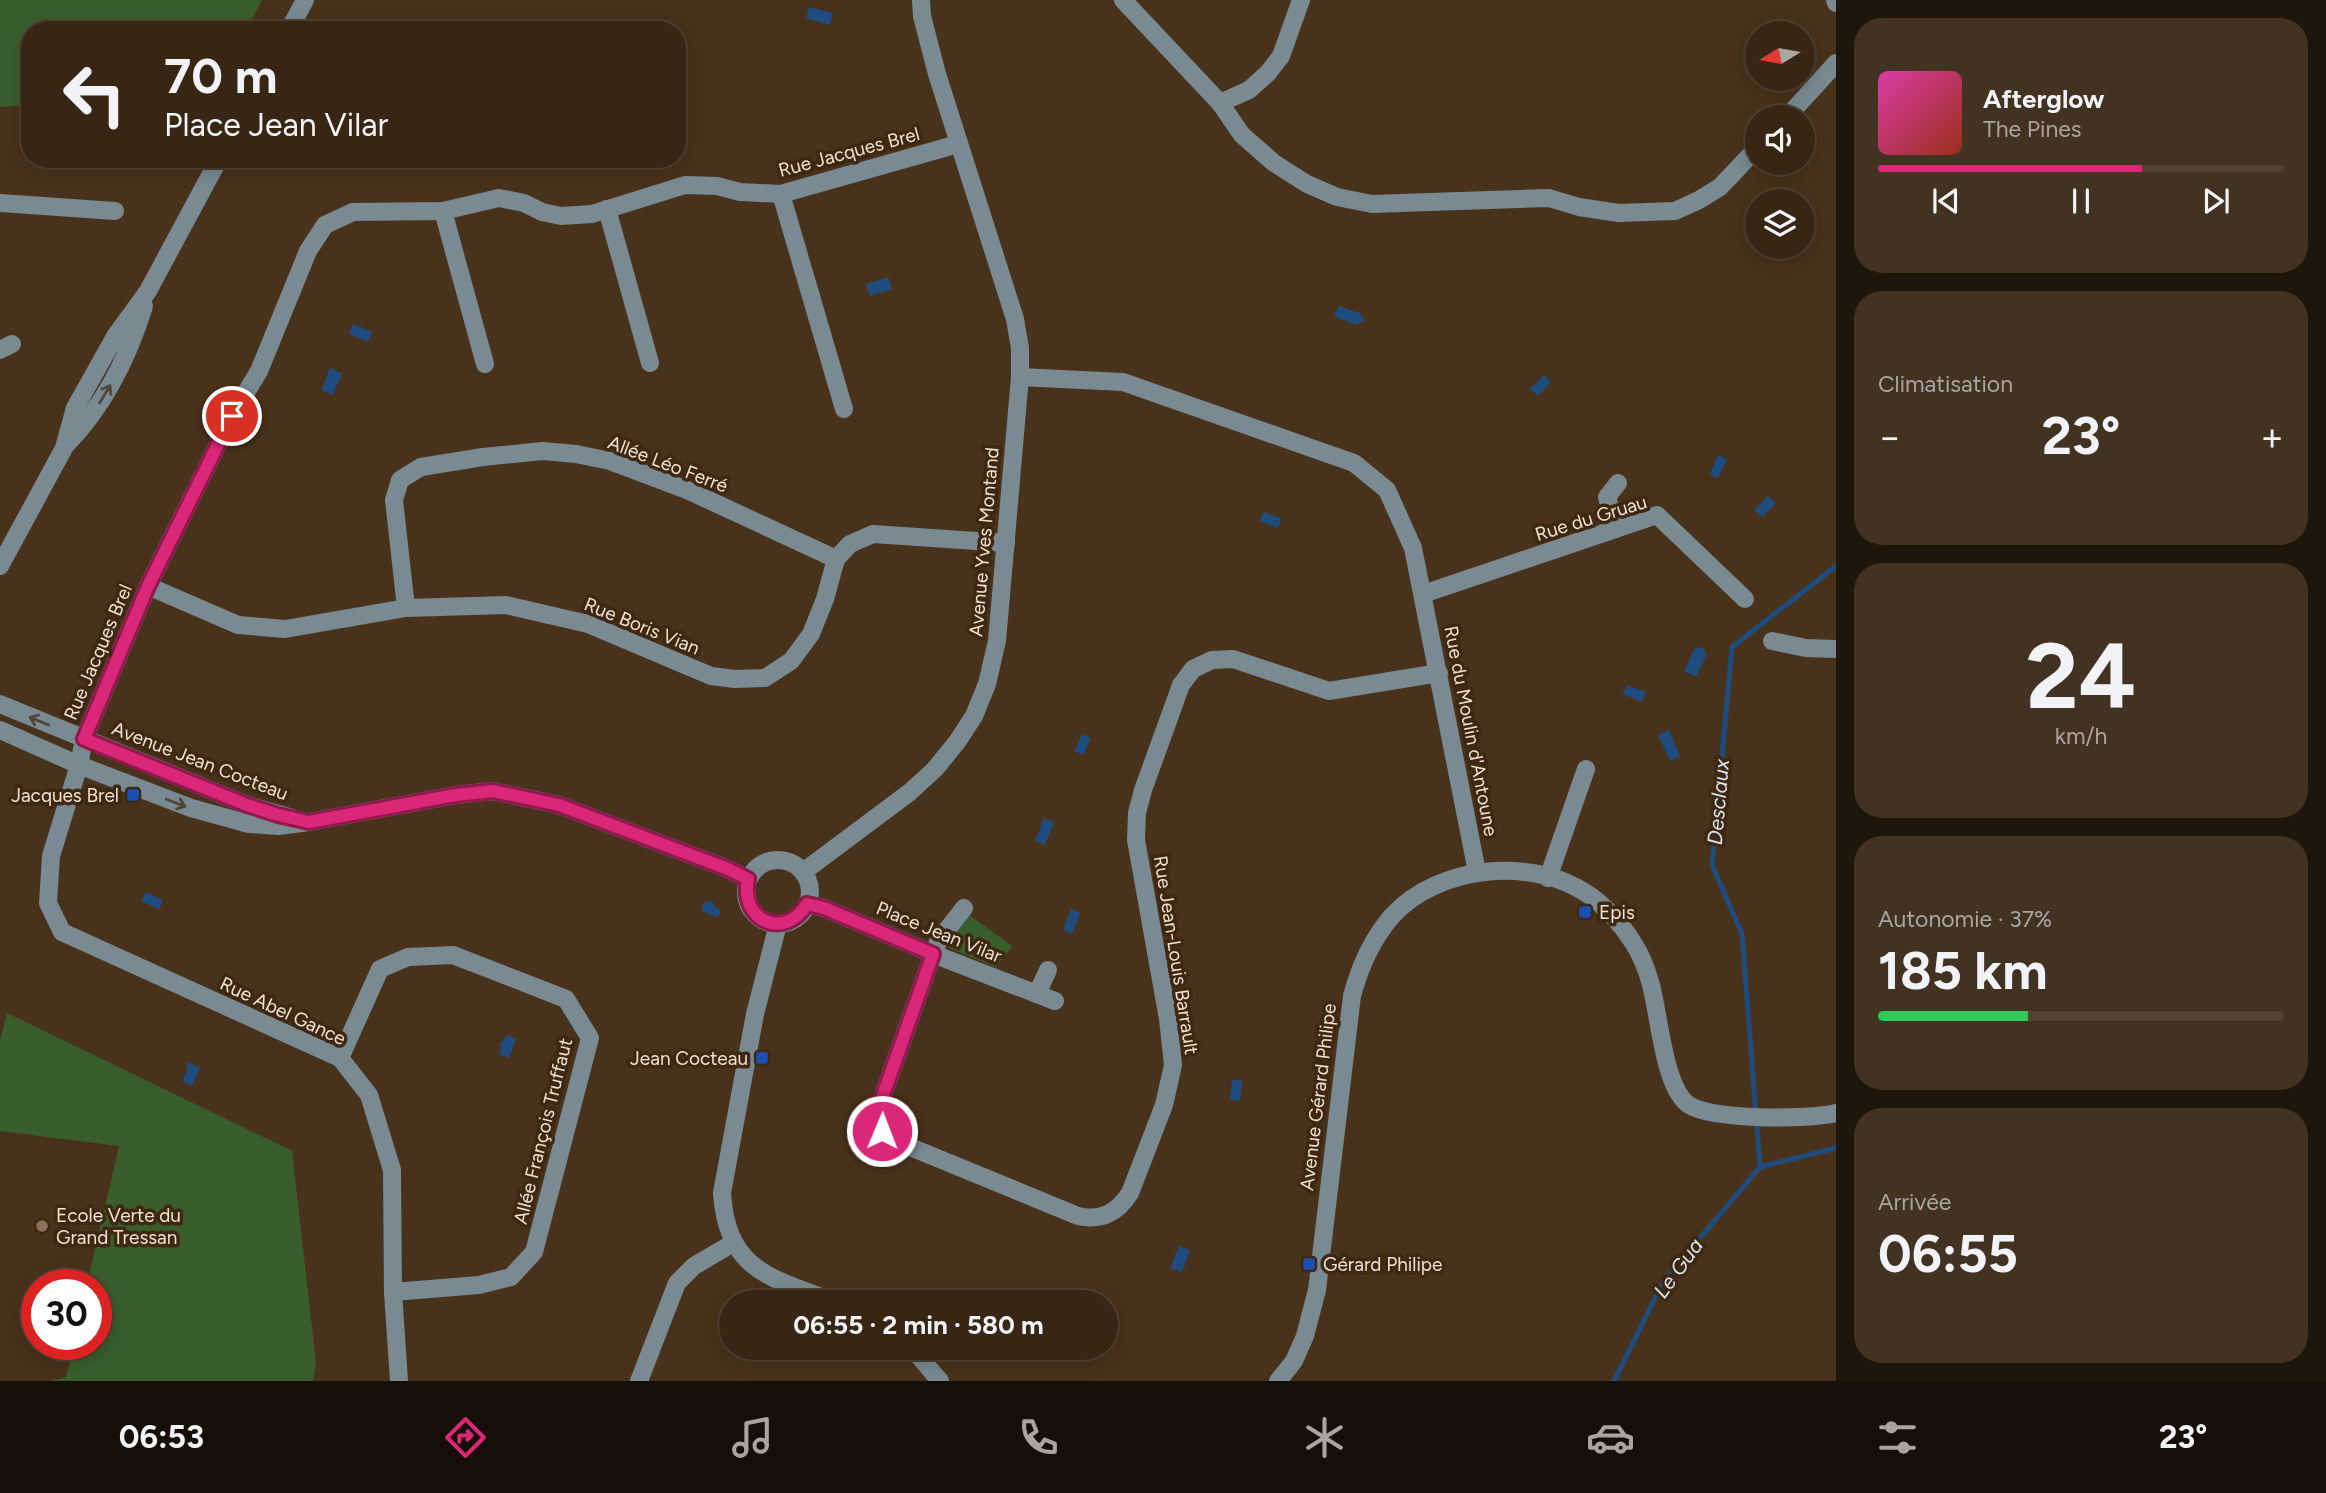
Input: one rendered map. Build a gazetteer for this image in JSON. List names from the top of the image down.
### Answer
{
  "streets": {
    "street": [
      "Rue Jacques Brel",
      "Allée Léo Ferré",
      "Rue du Gruau",
      "Avenue Yves Montand",
      "Rue Boris Vian",
      "Rue du Moulin d'Antoune",
      "Avenue Jean Cocteau",
      "Place Jean Vilar",
      "Rue Jean-Louis Barrault",
      "Rue Abel Gance",
      "Avenue Gérard Philipe",
      "Allée François Truffaut"
    ]
  },
  "crossings": [
    ["Rue Jacques Brel", "Avenue Yves Montand"],
    ["Rue Jacques Brel", "Rue Boris Vian"],
    ["Rue Jacques Brel", "Avenue Jean Cocteau"],
    ["Rue Jacques Brel", "Rue Abel Gance"],
    ["Allée Léo Ferré", "Rue Boris Vian"],
    ["Rue du Gruau", "Rue du Moulin d'Antoune"],
    ["Avenue Yves Montand", "Rue du Moulin d'Antoune"],
    ["Avenue Yves Montand", "Avenue Jean Cocteau"],
    ["Avenue Yves Montand", "Place Jean Vilar"],
    ["Rue du Moulin d'Antoune", "Rue Jean-Louis Barrault"],
    ["Rue du Moulin d'Antoune", "Avenue Gérard Philipe"],
    ["Avenue Jean Cocteau", "Place Jean Vilar"],
    ["Avenue Jean Cocteau", "Rue Abel Gance"],
    ["Place Jean Vilar", "Rue Jean-Louis Barrault"],
    ["Rue Abel Gance", "Allée François Truffaut"]
  ],
  "water": ["Desclaux", "Le Gua"],
  "places": {
    "transit": [
      "Jacques Brel",
      "Epis",
      "Jean Cocteau",
      "Gérard Philipe"
    ],
    "other": ["Ecole Verte du Grand Tressan"]
  },
  "north": "left",
  "page": {
    "turn": ["70 m", "Place Jean Vilar"],
    "song": ["Afterglow", "The Pines"],
    "tile": [
      "Climatisation",
      ["24", "km/h"],
      ["Autonomie · 37%", "185 km"],
      ["Arrivée", "06:55"]
    ],
    "heat": ["−", "23°", "+"],
    "limit": "30",
    "trip": "06:55 · 2 min · 580 m",
    "tabs": ["06:53", "23°"]
  }
}
